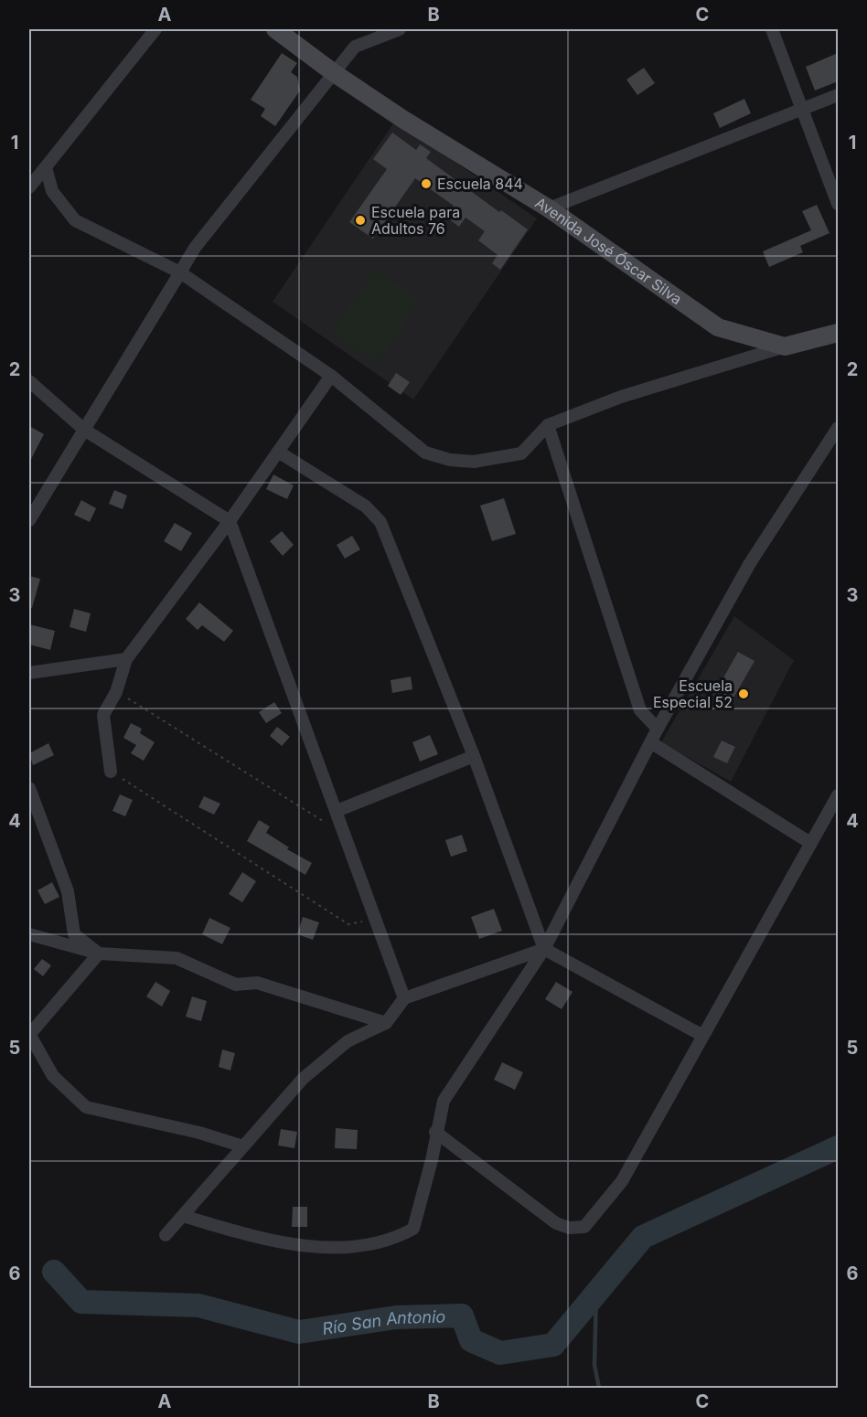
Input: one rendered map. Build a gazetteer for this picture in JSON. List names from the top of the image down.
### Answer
{
  "streets": {
    "main road": ["Avenida José Óscar Silva"]
  },
  "water": ["Río San Antonio"],
  "places": ["Escuela 844", "Escuela para Adultos 76", "Escuela Especial 52"],
  "grid": {
    "columns": ["A", "B", "C"],
    "rows": [
      "1",
      "2",
      "3",
      "4",
      "5",
      "6"
    ]
  }
}
